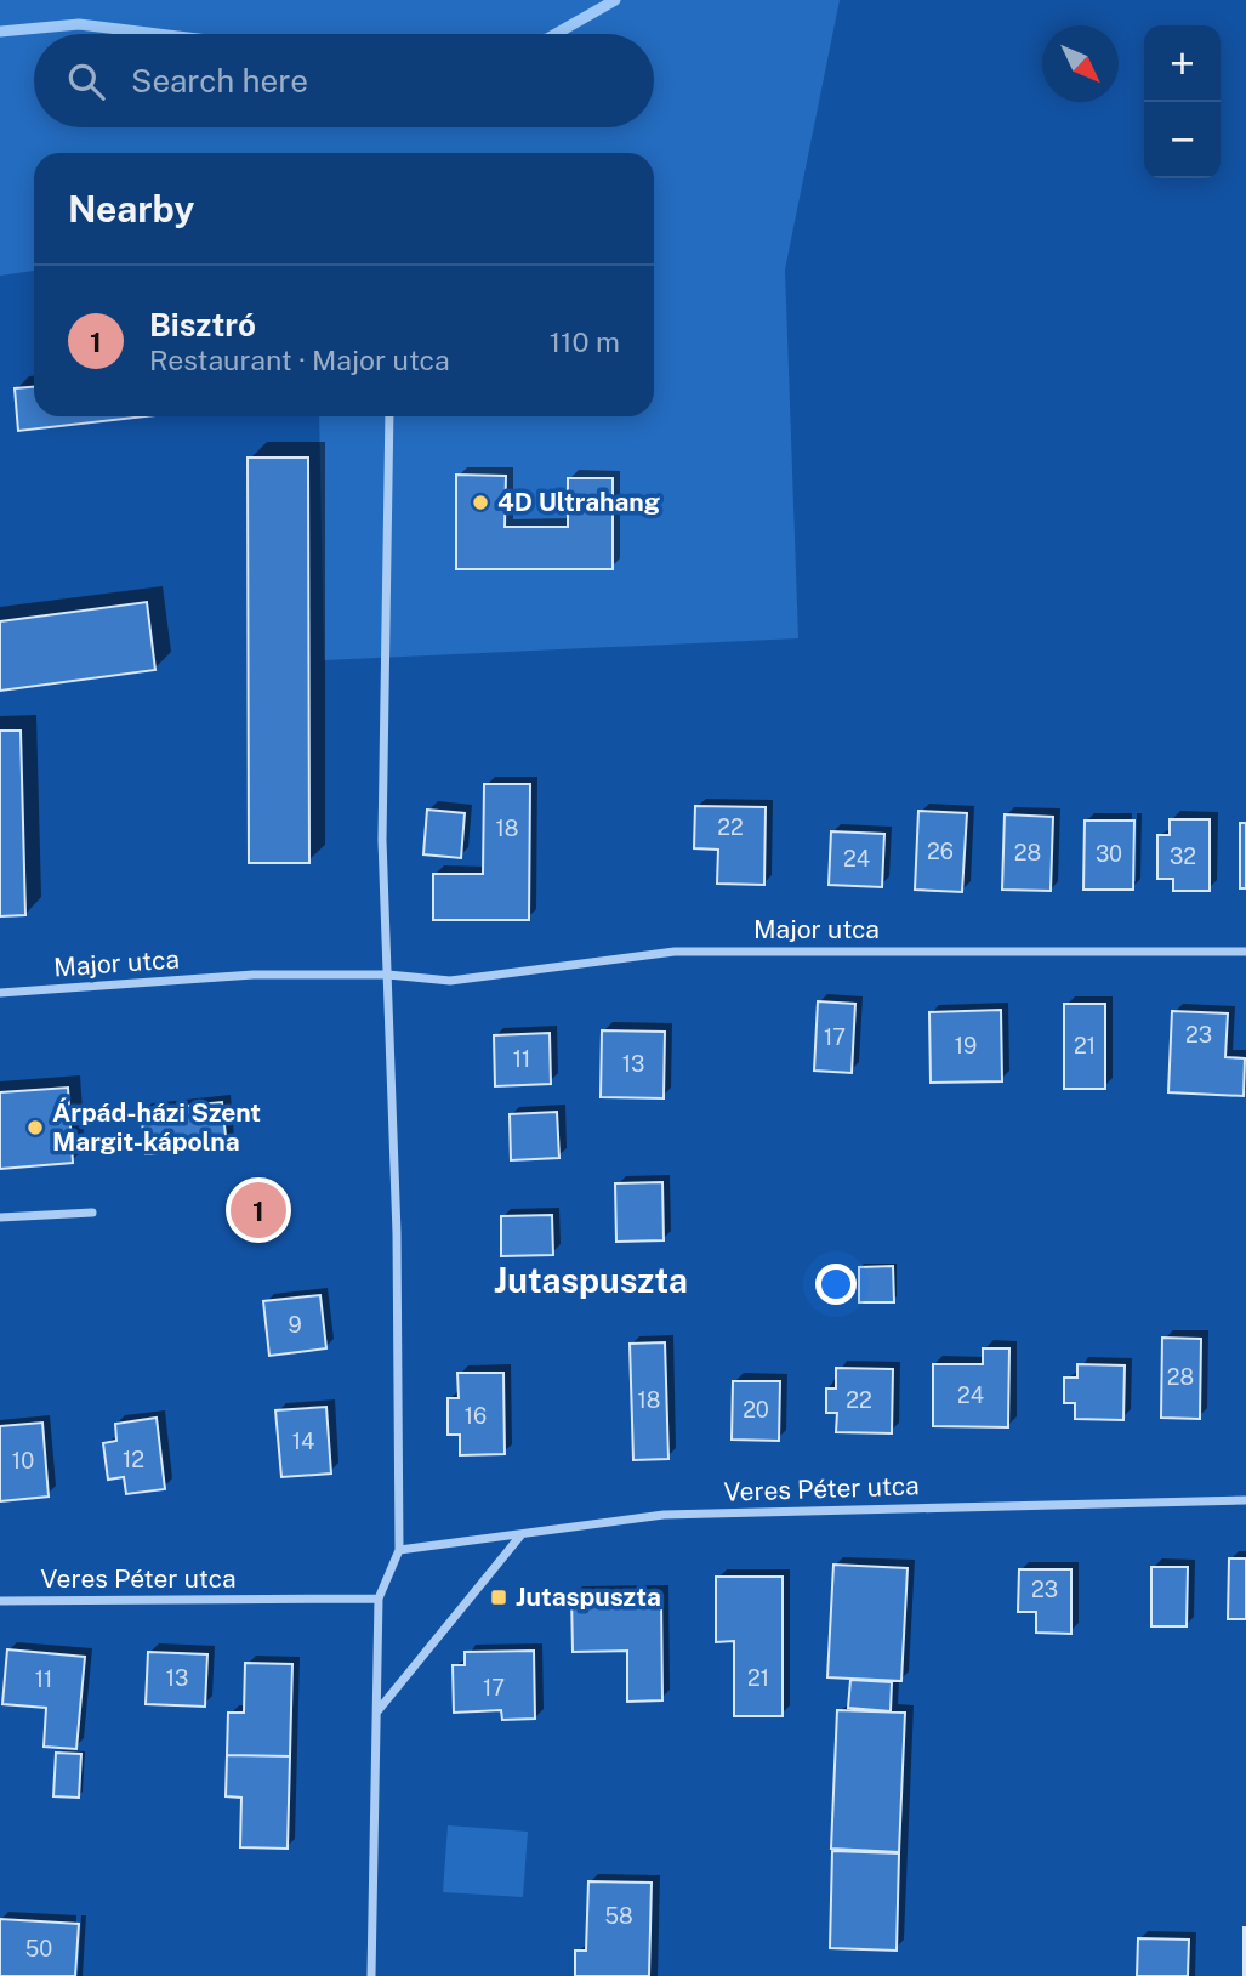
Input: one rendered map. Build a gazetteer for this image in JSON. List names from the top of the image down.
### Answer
{
  "streets": {
    "street": ["Major utca", "Veres Péter utca"]
  },
  "districts": ["Jutaspuszta"],
  "places": {
    "other": ["4D Ultrahang", "Árpád-házi Szent Margit-kápolna"],
    "transit": ["Jutaspuszta"]
  },
  "house_numbers": [
    "22",
    "18",
    "26",
    "28",
    "30",
    "32",
    "24",
    "23",
    "17",
    "19",
    "21",
    "11",
    "13",
    "9",
    "28",
    "24",
    "18",
    "22",
    "20",
    "16",
    "14",
    "12",
    "10",
    "23",
    "13",
    "21",
    "11",
    "17",
    "58",
    "50"
  ],
  "north": "bottom right",
  "page": {
    "map_buttons": ["+", "−"],
    "search": "Search here",
    "heading": "Nearby",
    "list": [
      {
        "mark": "1",
        "name": "Bisztró",
        "note": "Restaurant · Major utca",
        "value": "110 m"
      }
    ],
    "pins": "1"
  }
}
